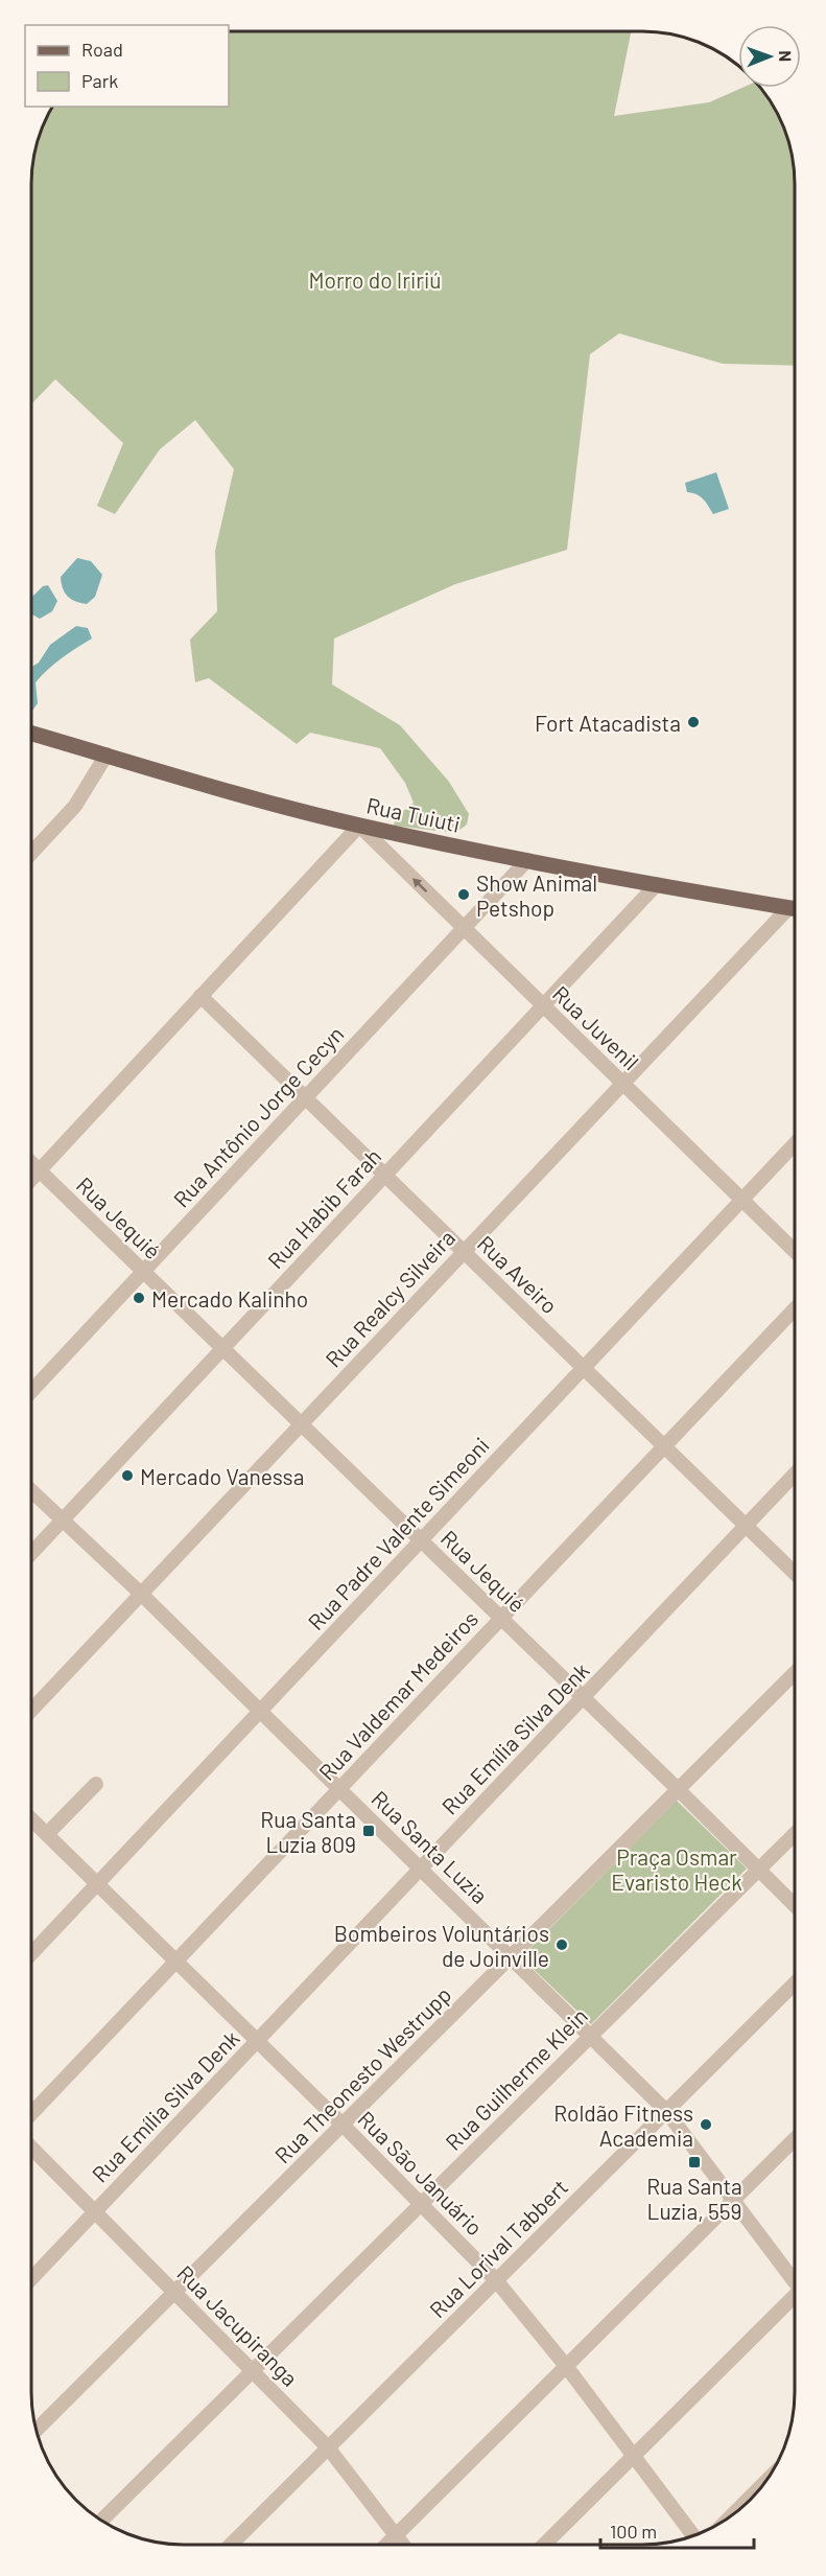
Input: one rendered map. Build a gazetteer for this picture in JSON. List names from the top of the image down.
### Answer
{
  "streets": {
    "main road": ["Rua Tuiuti"],
    "street": [
      "Rua Juvenil",
      "Rua Antônio Jorge Cecyn",
      "Rua Habib Farah",
      "Rua Jequié",
      "Rua Aveiro",
      "Rua Realcy Silveira",
      "Rua Padre Valente Simeoni",
      "Rua Valdemar Medeiros",
      "Rua Emília Silva Denk",
      "Rua Santa Luzia",
      "Rua Theonesto Westrupp",
      "Rua Guilherme Klein",
      "Rua São Januário",
      "Rua Lorival Tabbert",
      "Rua Jacupiranga"
    ]
  },
  "crossings": [
    ["Rua Tuiuti", "Rua Juvenil"],
    ["Rua Tuiuti", "Rua Antônio Jorge Cecyn"],
    ["Rua Tuiuti", "Rua Habib Farah"],
    ["Rua Juvenil", "Rua Antônio Jorge Cecyn"],
    ["Rua Juvenil", "Rua Habib Farah"],
    ["Rua Juvenil", "Rua Realcy Silveira"],
    ["Rua Juvenil", "Rua Padre Valente Simeoni"],
    ["Rua Antônio Jorge Cecyn", "Rua Jequié"],
    ["Rua Antônio Jorge Cecyn", "Rua Aveiro"],
    ["Rua Habib Farah", "Rua Jequié"],
    ["Rua Habib Farah", "Rua Aveiro"],
    ["Rua Habib Farah", "Rua Santa Luzia"],
    ["Rua Jequié", "Rua Realcy Silveira"],
    ["Rua Jequié", "Rua Padre Valente Simeoni"],
    ["Rua Jequié", "Rua Valdemar Medeiros"],
    ["Rua Jequié", "Rua Emília Silva Denk"],
    ["Rua Jequié", "Rua Theonesto Westrupp"],
    ["Rua Jequié", "Rua Guilherme Klein"],
    ["Rua Aveiro", "Rua Realcy Silveira"],
    ["Rua Aveiro", "Rua Padre Valente Simeoni"],
    ["Rua Aveiro", "Rua Valdemar Medeiros"],
    ["Rua Aveiro", "Rua Emília Silva Denk"],
    ["Rua Realcy Silveira", "Rua Santa Luzia"],
    ["Rua Padre Valente Simeoni", "Rua Santa Luzia"],
    ["Rua Padre Valente Simeoni", "Rua São Januário"],
    ["Rua Valdemar Medeiros", "Rua Santa Luzia"],
    ["Rua Valdemar Medeiros", "Rua São Januário"],
    ["Rua Emília Silva Denk", "Rua Santa Luzia"],
    ["Rua Emília Silva Denk", "Rua São Januário"],
    ["Rua Emília Silva Denk", "Rua Jacupiranga"],
    ["Rua Santa Luzia", "Rua Theonesto Westrupp"],
    ["Rua Santa Luzia", "Rua Guilherme Klein"],
    ["Rua Santa Luzia", "Rua Lorival Tabbert"],
    ["Rua Theonesto Westrupp", "Rua São Januário"],
    ["Rua Theonesto Westrupp", "Rua Jacupiranga"],
    ["Rua Guilherme Klein", "Rua São Januário"],
    ["Rua Guilherme Klein", "Rua Jacupiranga"],
    ["Rua São Januário", "Rua Lorival Tabbert"],
    ["Rua Lorival Tabbert", "Rua Jacupiranga"]
  ],
  "parks": ["Morro do Iririú", "Praça Osmar Evaristo Heck"],
  "places": {
    "other": [
      "Fort Atacadista",
      "Show Animal Petshop",
      "Mercado Kalinho",
      "Mercado Vanessa",
      "Bombeiros Voluntários de Joinville",
      "Roldão Fitness Academia"
    ],
    "transit": ["Rua Santa Luzia 809", "Rua Santa Luzia, 559"]
  },
  "legend": ["Road", "Park"],
  "scale_bar": "100 m",
  "north": "right"
}
